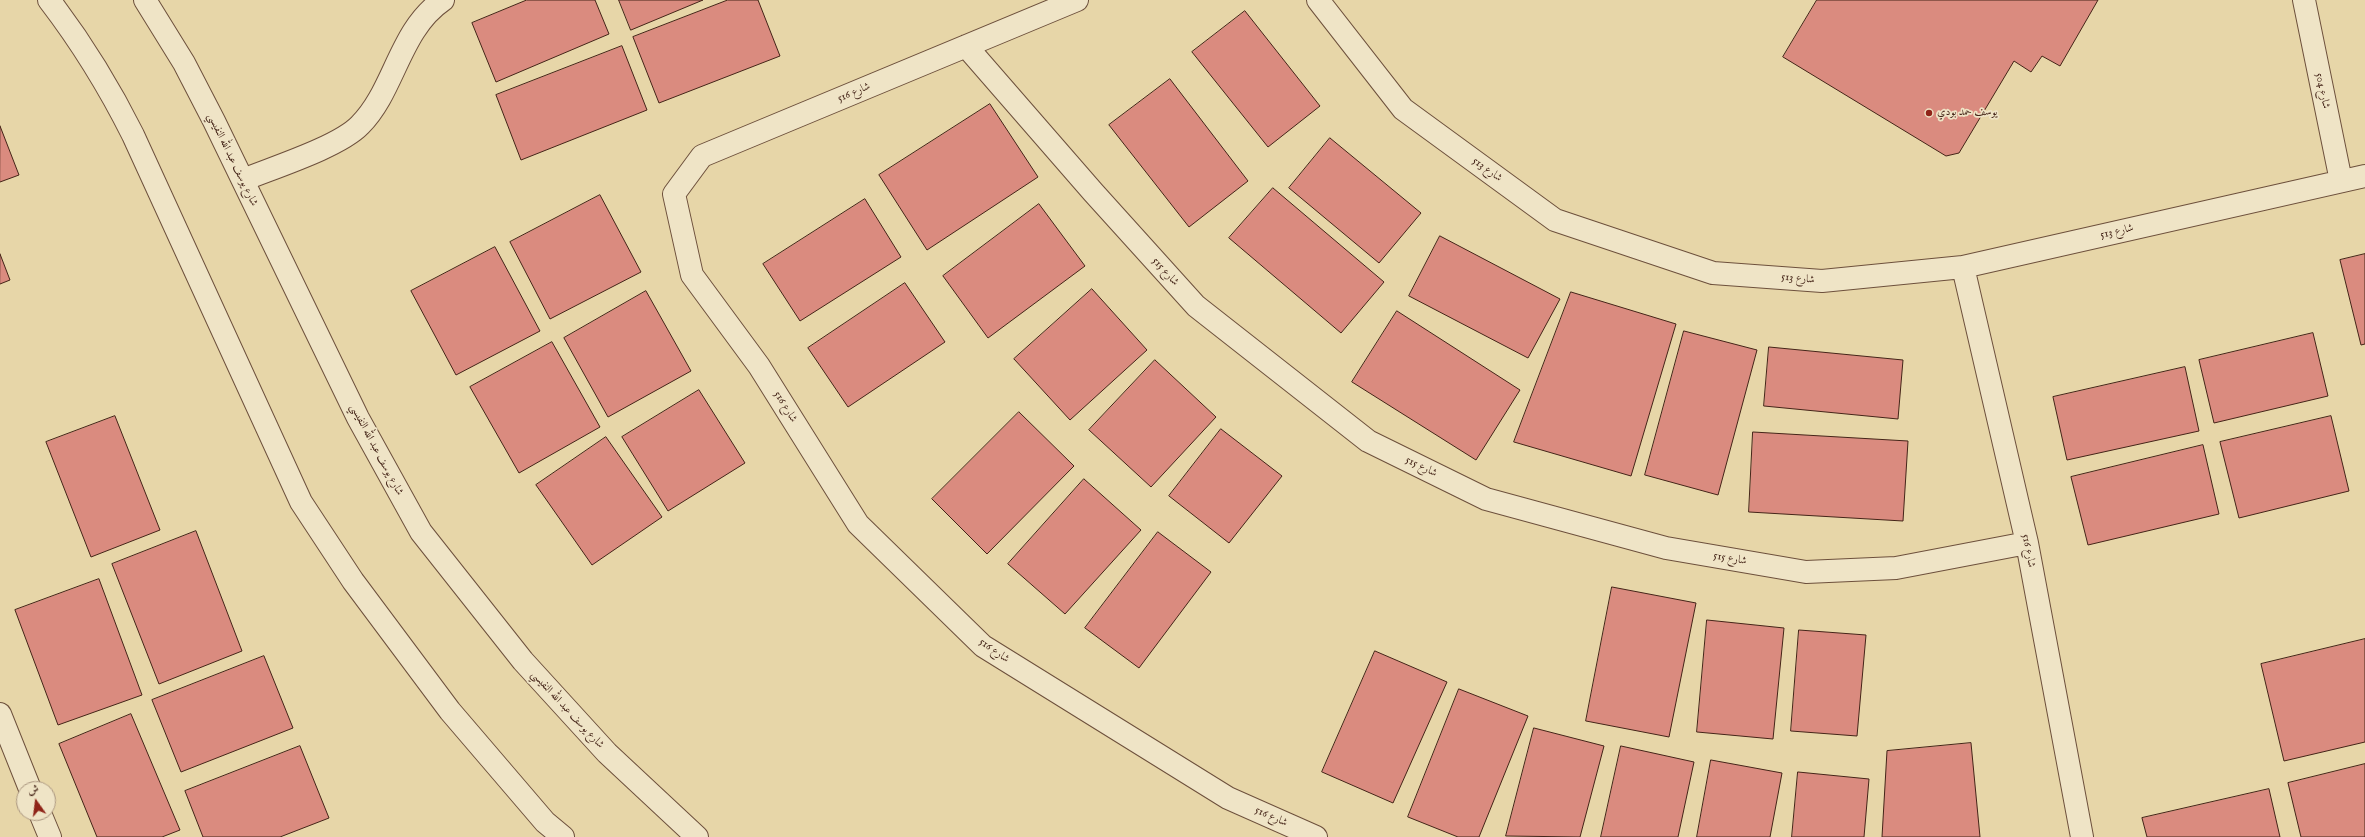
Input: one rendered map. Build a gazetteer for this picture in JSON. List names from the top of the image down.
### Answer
{
  "streets": {
    "street": [
      "شارع 504",
      "شارع 516",
      "شارع يوسف عبد الله النفيسي",
      "شارع 513",
      "شارع 515"
    ]
  },
  "crossings": [
    ["شارع 504", "شارع 513"],
    ["شارع 516", "شارع 513"],
    ["شارع 516", "شارع 515"]
  ],
  "places": ["يوسف حمد بودي"],
  "north": "top"
}
